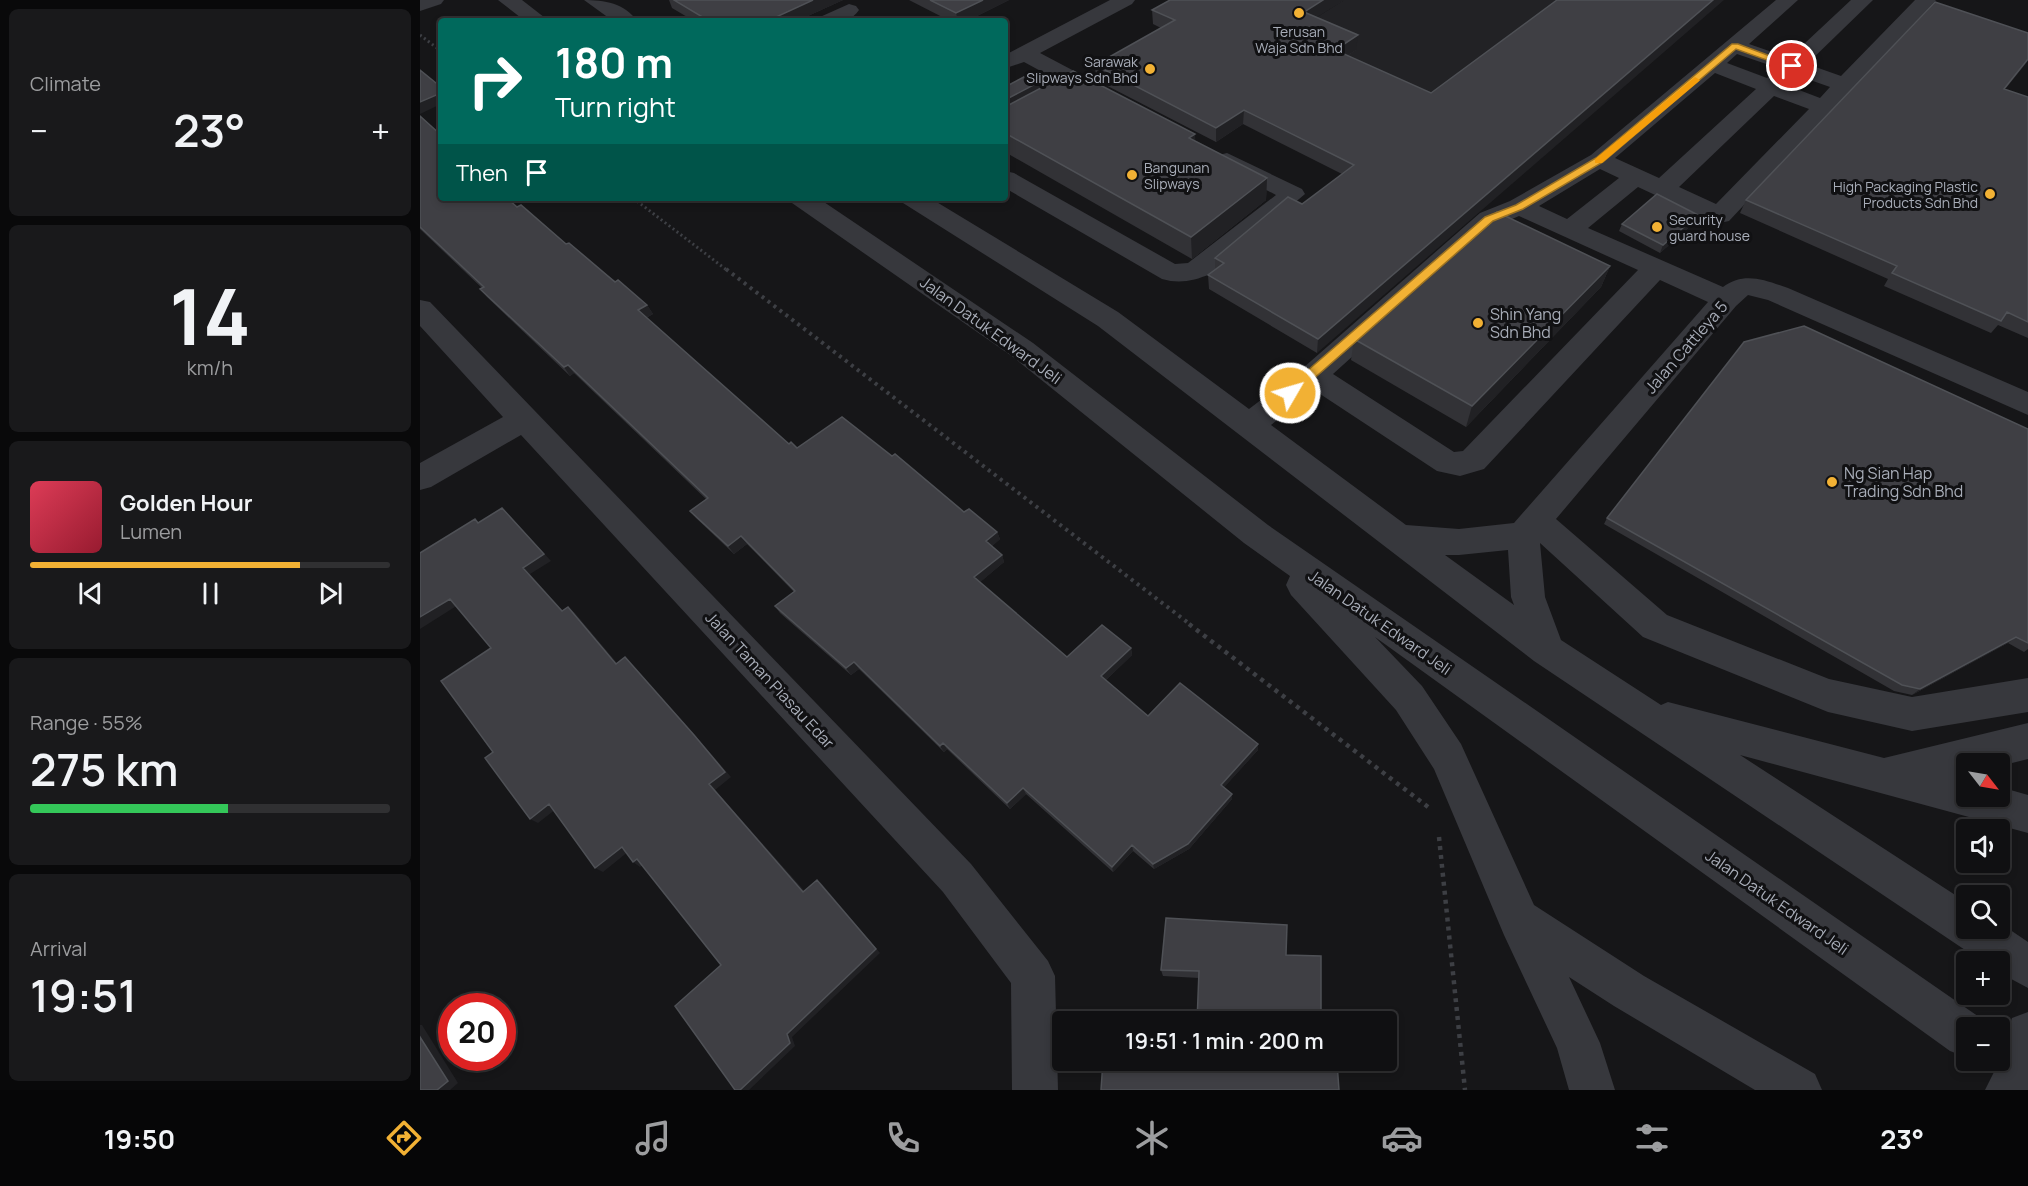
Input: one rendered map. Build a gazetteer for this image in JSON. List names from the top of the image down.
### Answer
{
  "streets": {
    "street": ["Jalan Datuk Edward Jeli", "Jalan Cattleya 5", "Jalan Taman Piasau Edar"]
  },
  "places": [
    "Terusan Waja Sdn Bhd",
    "Sarawak Slipways Sdn Bhd",
    "Bangunan Slipways",
    "High Packaging Plastic Products Sdn Bhd",
    "Security guard house",
    "Shin Yang Sdn Bhd",
    "Ng Sian Hap Trading Sdn Bhd"
  ],
  "north": "bottom right",
  "page": {
    "tile": [
      "Climate",
      ["14", "km/h"],
      ["Range · 55%", "275 km"],
      ["Arrival", "19:51"]
    ],
    "turn": ["180 m", "Turn right"],
    "heat": ["−", "23°", "+"],
    "then": "Then",
    "song": ["Golden Hour", "Lumen"],
    "map_buttons": ["+", "−"],
    "limit": "20",
    "trip": "19:51 · 1 min · 200 m",
    "tabs": ["19:50", "23°"]
  }
}
